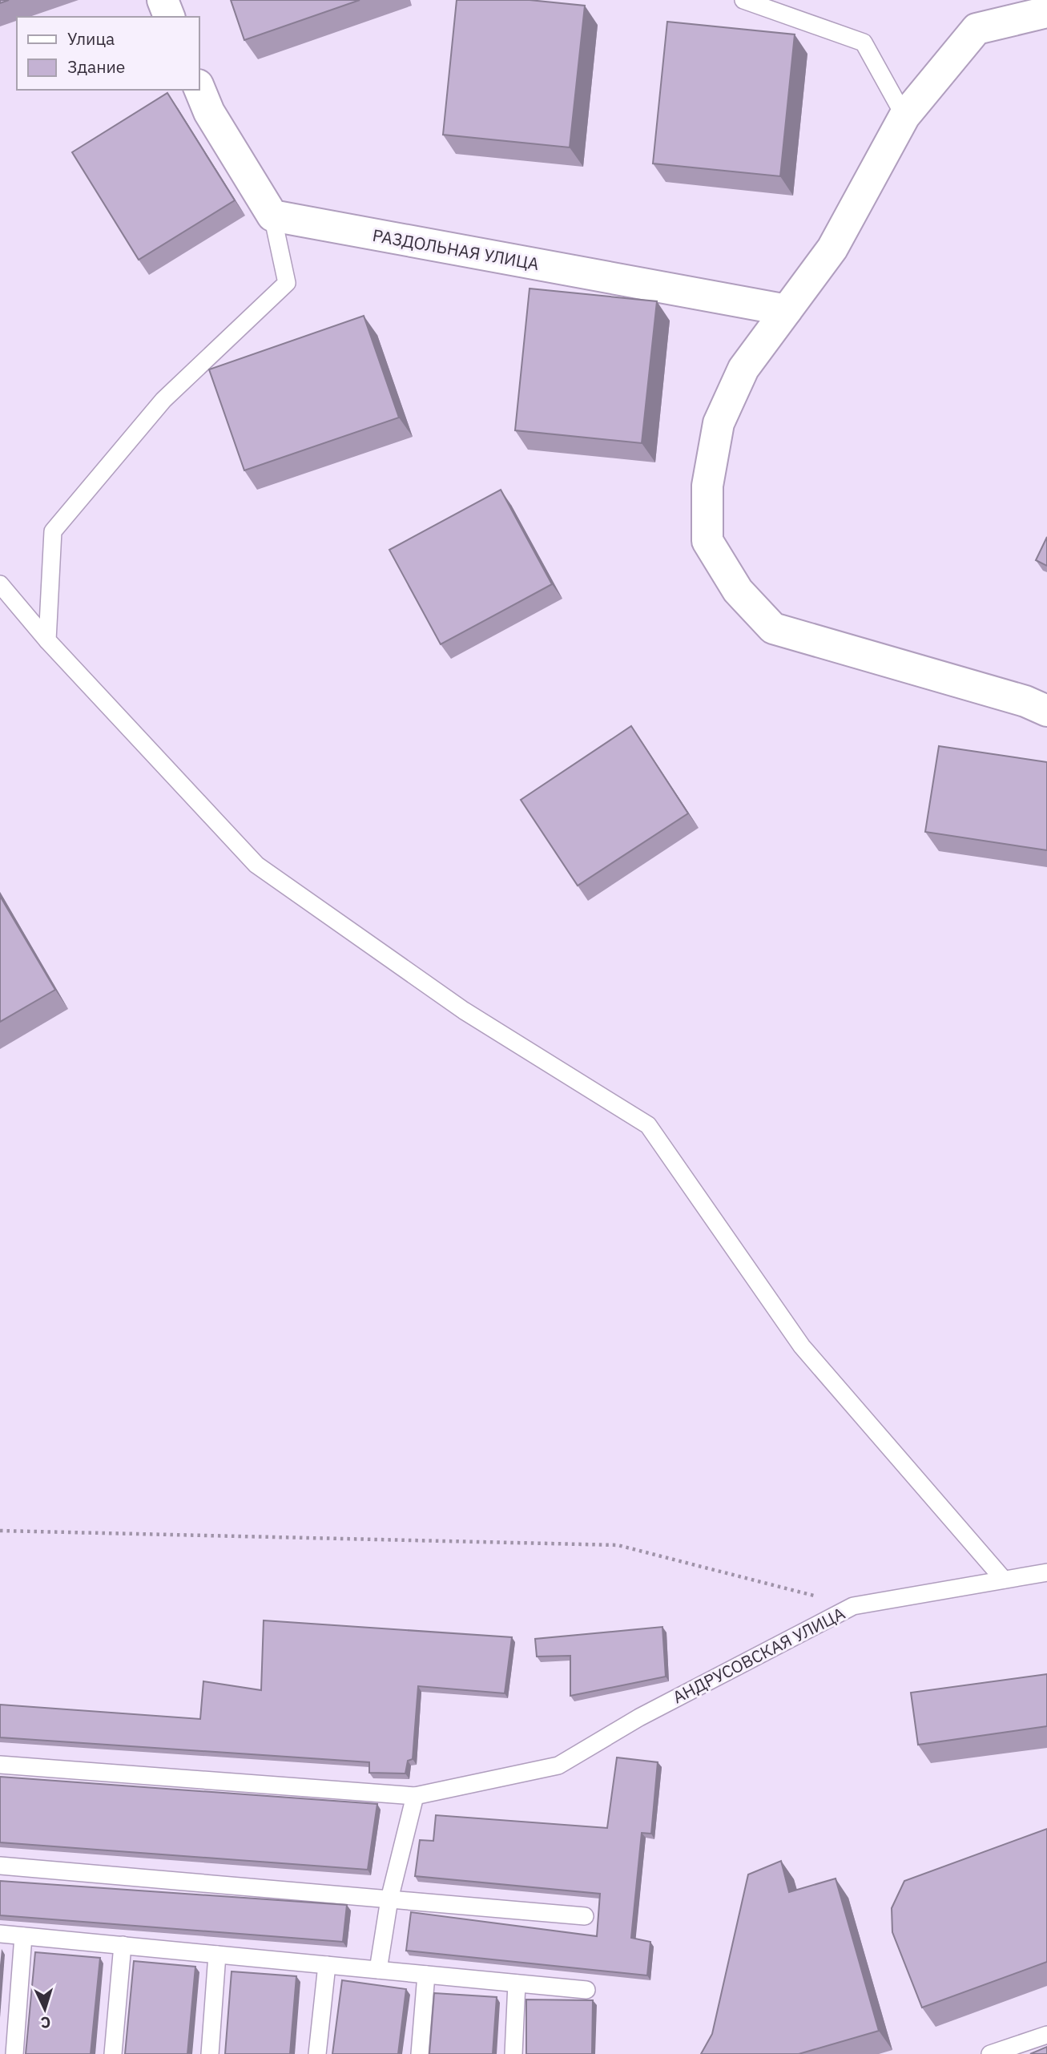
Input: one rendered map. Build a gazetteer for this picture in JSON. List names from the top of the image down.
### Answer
{
  "streets": {
    "street": ["РАЗДОЛЬНАЯ УЛИЦА"],
    "lane": ["АНДРУСОВСКАЯ УЛИЦА"]
  },
  "legend": ["Улица", "Здание"],
  "north": "bottom"
}
